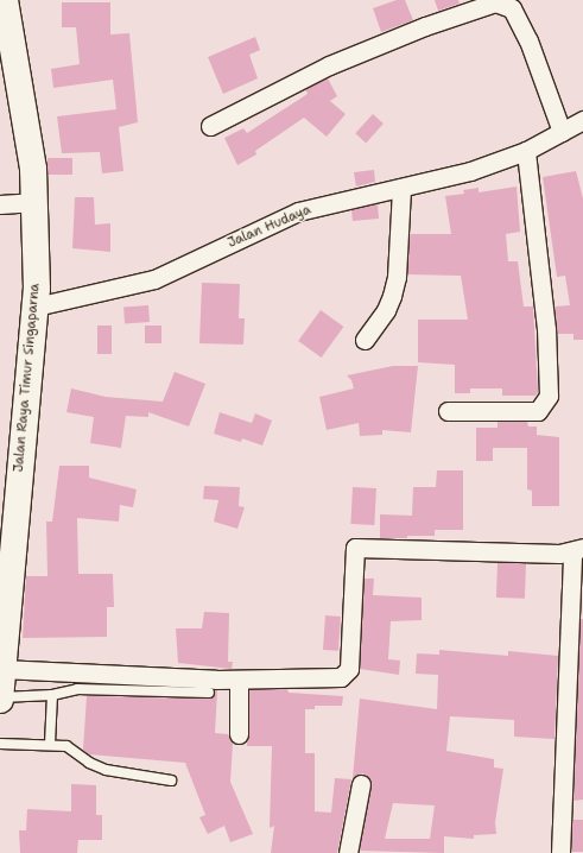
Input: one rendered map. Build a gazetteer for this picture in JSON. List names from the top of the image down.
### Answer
{
  "streets": {
    "main road": ["Jalan Raya Timur Singaparna"],
    "street": ["Jalan Hudaya"]
  },
  "crossings": [
    ["Jalan Hudaya", "Jalan Raya Timur Singaparna"]
  ]
}
